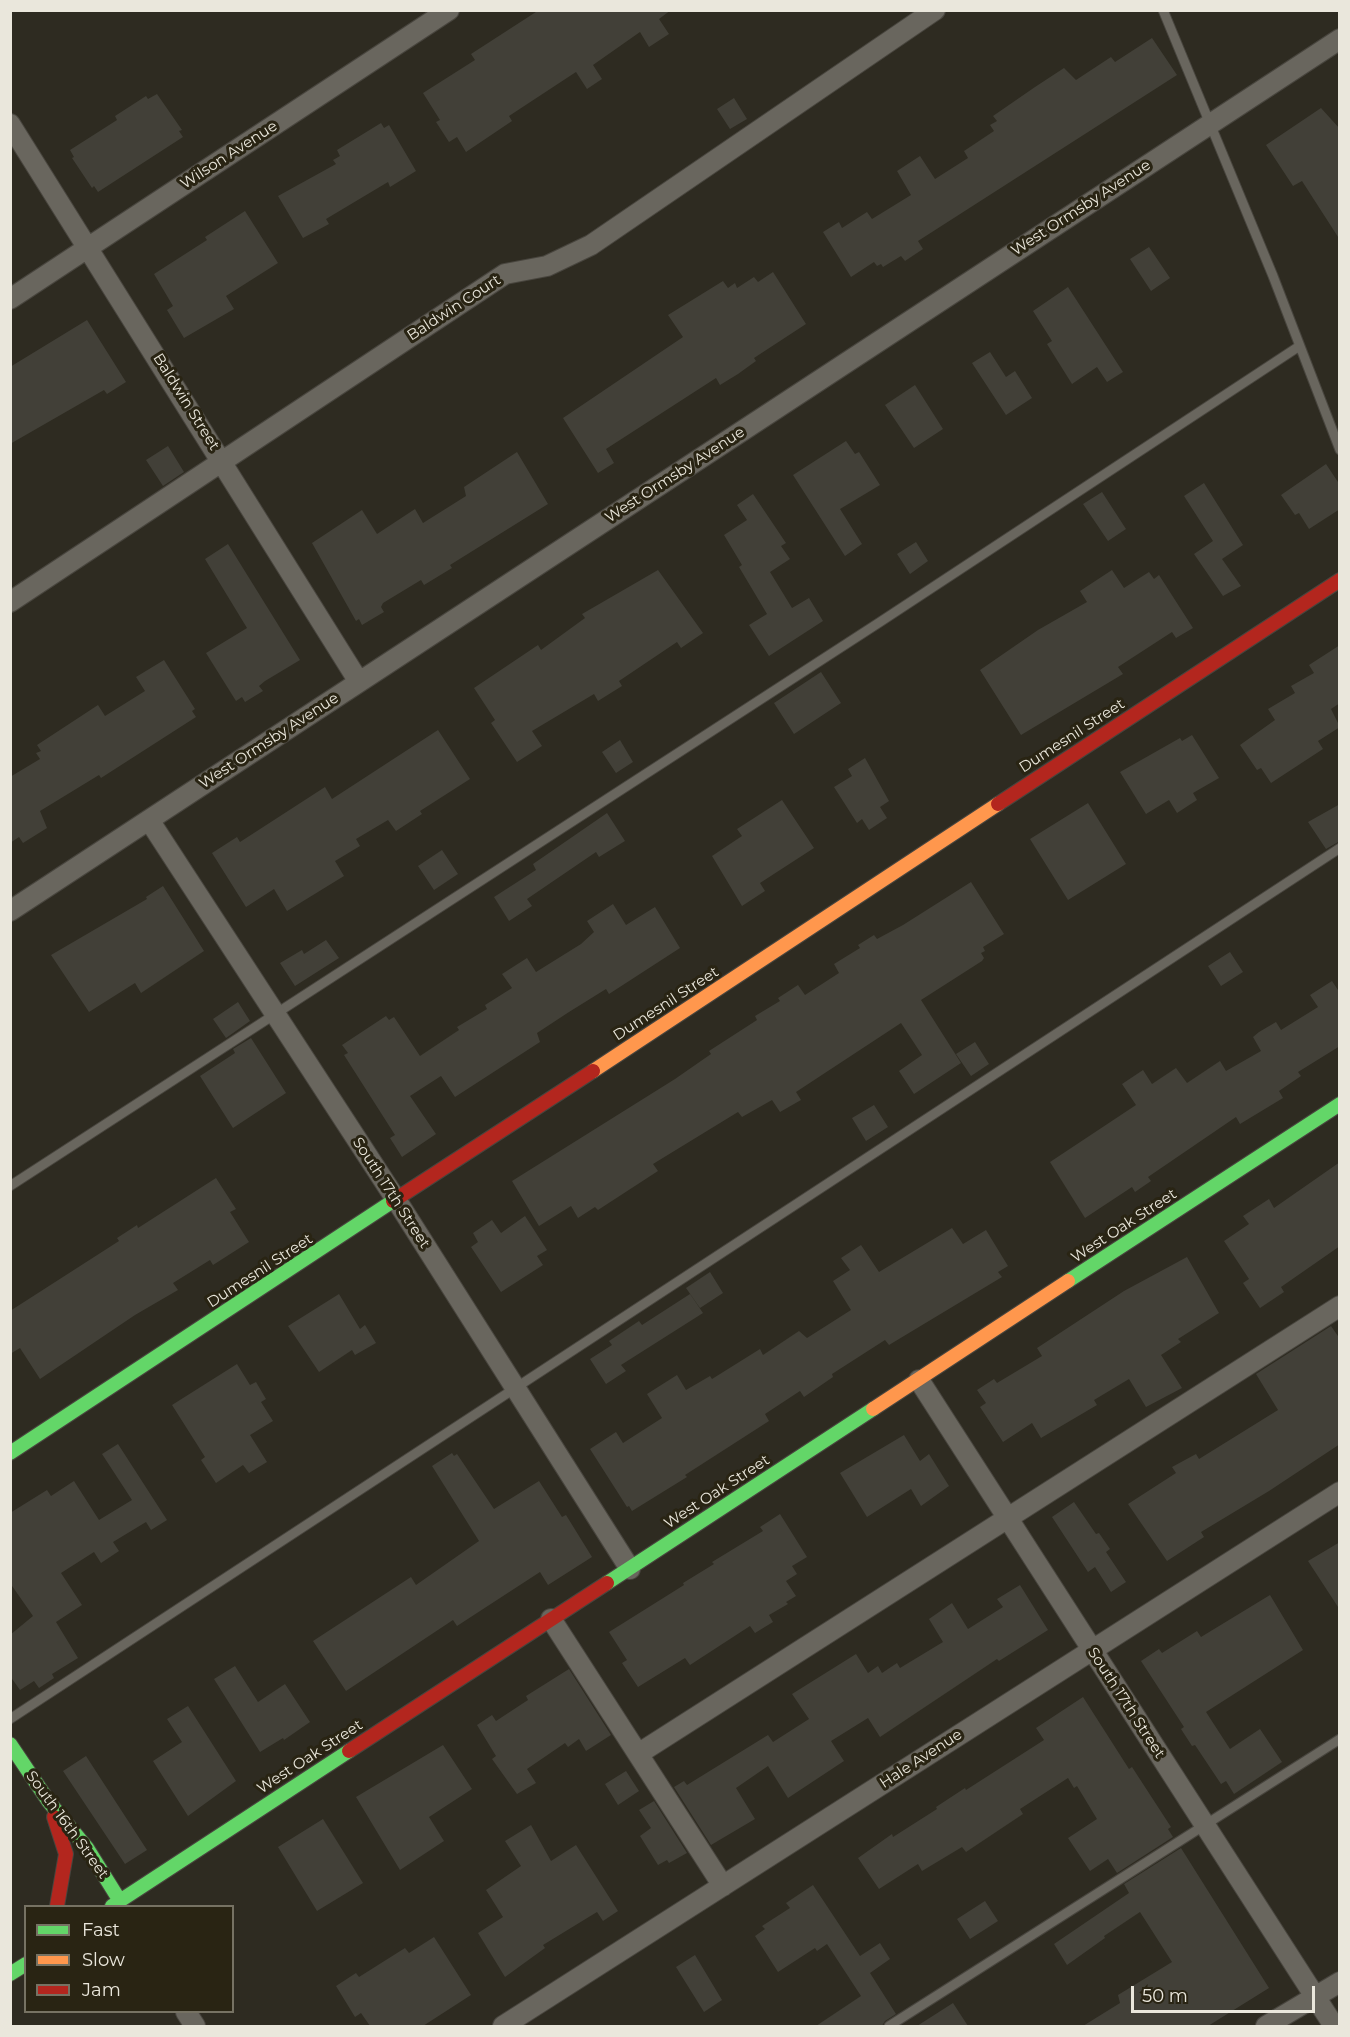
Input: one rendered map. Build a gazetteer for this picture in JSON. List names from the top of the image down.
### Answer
{
  "streets": {
    "main road": ["Dumesnil Street", "West Oak Street", "South 16th Street"],
    "street": [
      "Wilson Avenue",
      "West Ormsby Avenue",
      "Baldwin Court",
      "Baldwin Street",
      "South 17th Street",
      "Hale Avenue"
    ]
  },
  "crossings": [
    ["Wilson Avenue", "Baldwin Street"],
    ["West Ormsby Avenue", "Baldwin Street"],
    ["West Ormsby Avenue", "South 17th Street"],
    ["Baldwin Court", "Baldwin Street"],
    ["Dumesnil Street", "South 17th Street"],
    ["South 17th Street", "West Oak Street"],
    ["South 17th Street", "Hale Avenue"],
    ["West Oak Street", "South 16th Street"]
  ],
  "legend": ["Fast", "Slow", "Jam"],
  "scale_bar": "50 m"
}
